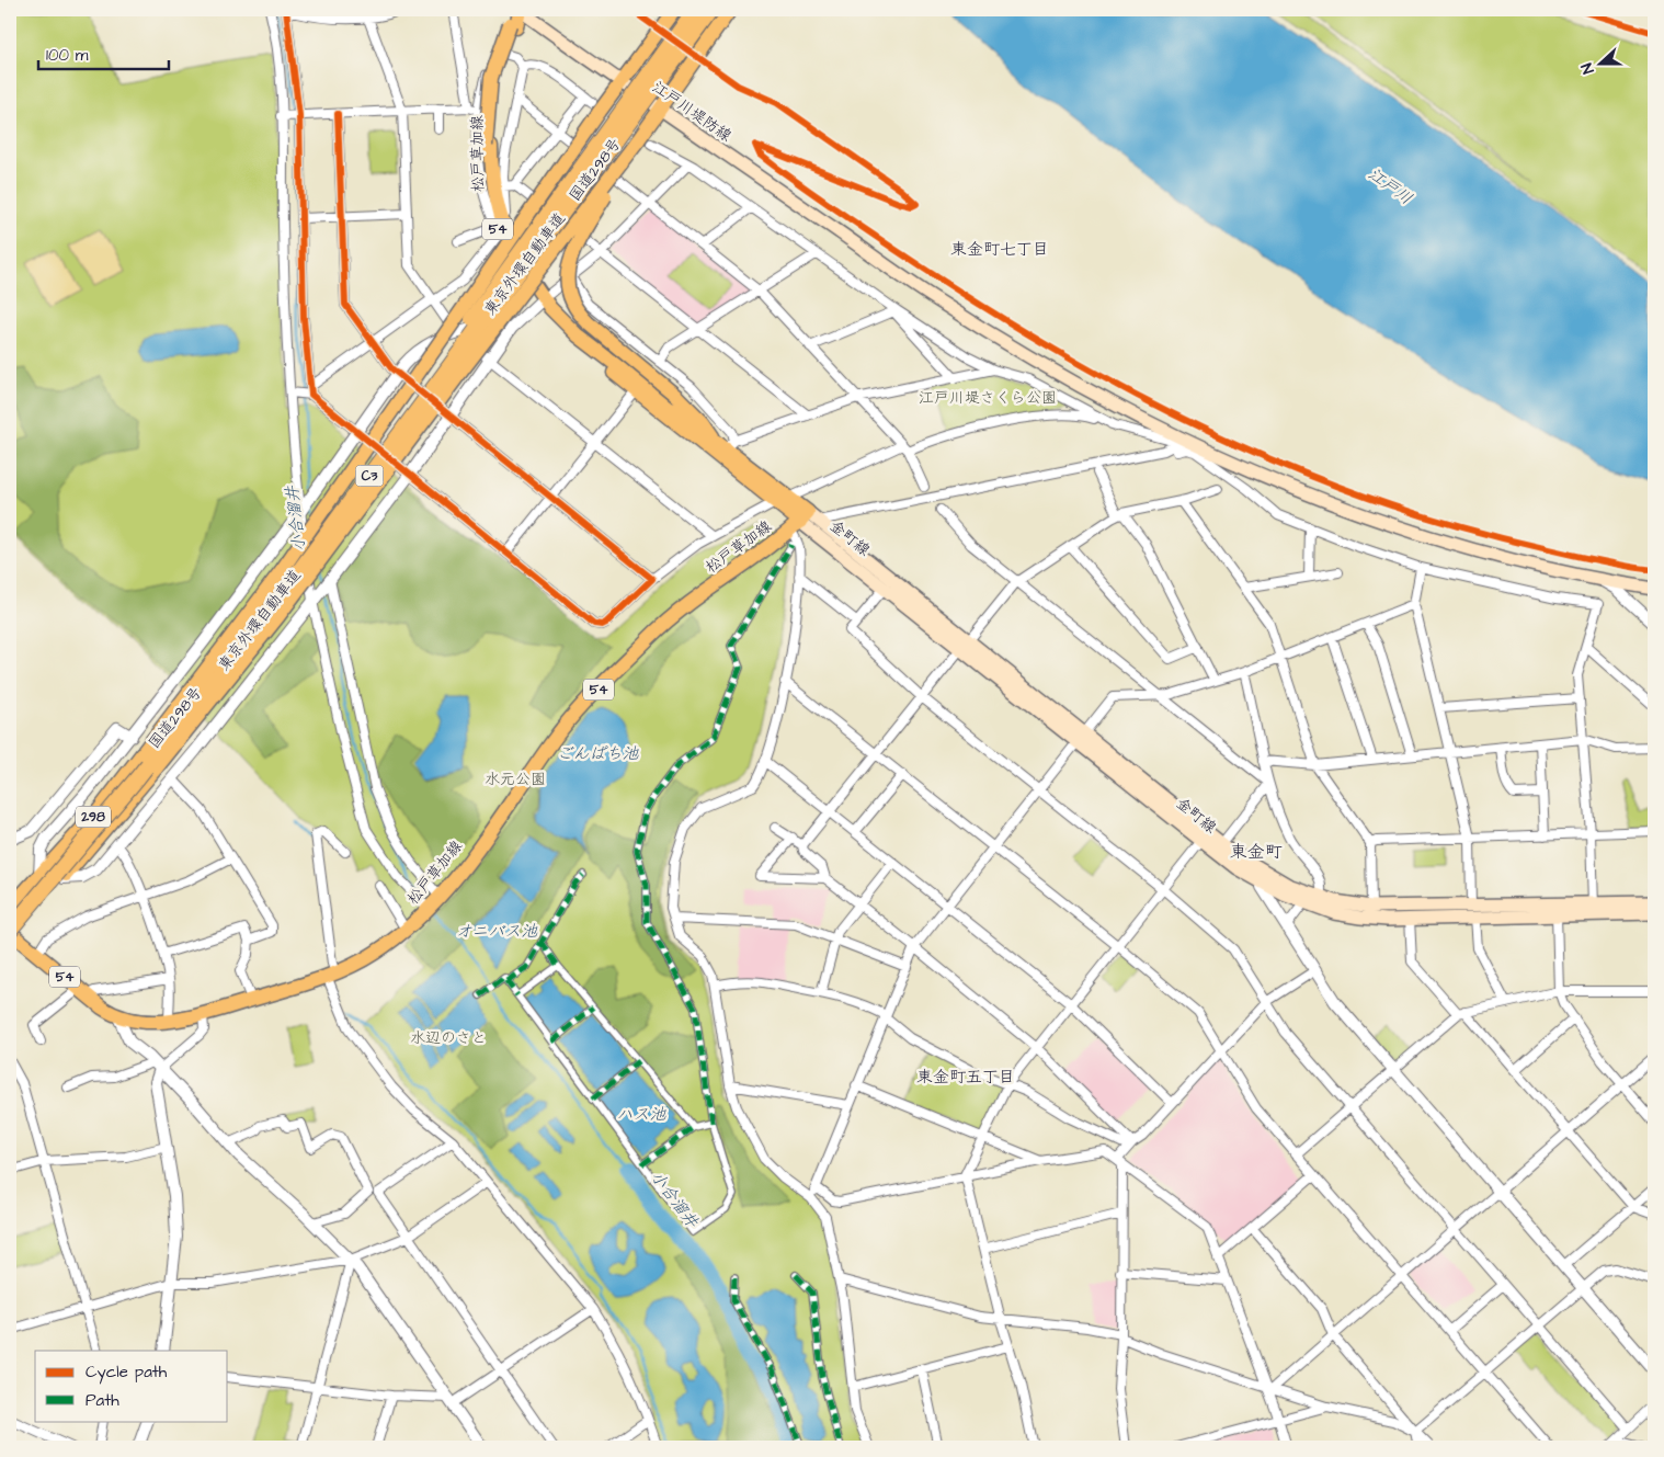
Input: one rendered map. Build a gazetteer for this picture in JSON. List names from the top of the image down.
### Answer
{
  "streets": {
    "highway": ["東京外環自動車道", "C3"],
    "main road": [
      "江戸川堤防線",
      "松戸草加線",
      "国道298号",
      "54",
      "金町線",
      "298"
    ]
  },
  "crossings": [
    ["江戸川堤防線", "松戸草加線"],
    ["江戸川堤防線", "国道298号"],
    ["松戸草加線", "国道298号"],
    ["松戸草加線", "東京外環自動車道"],
    ["松戸草加線", "金町線"],
    ["国道298号", "東京外環自動車道"]
  ],
  "districts": ["東金町七丁目", "東金町", "東金町五丁目"],
  "water": [
    "江戸川",
    "小合溜井",
    "ごんぱち池",
    "オニバス池",
    "ハス池"
  ],
  "parks": ["江戸川堤さくら公園", "水元公園", "水辺のさと"],
  "legend": ["Cycle path", "Path"],
  "scale_bar": "100 m",
  "north": "left"
}
